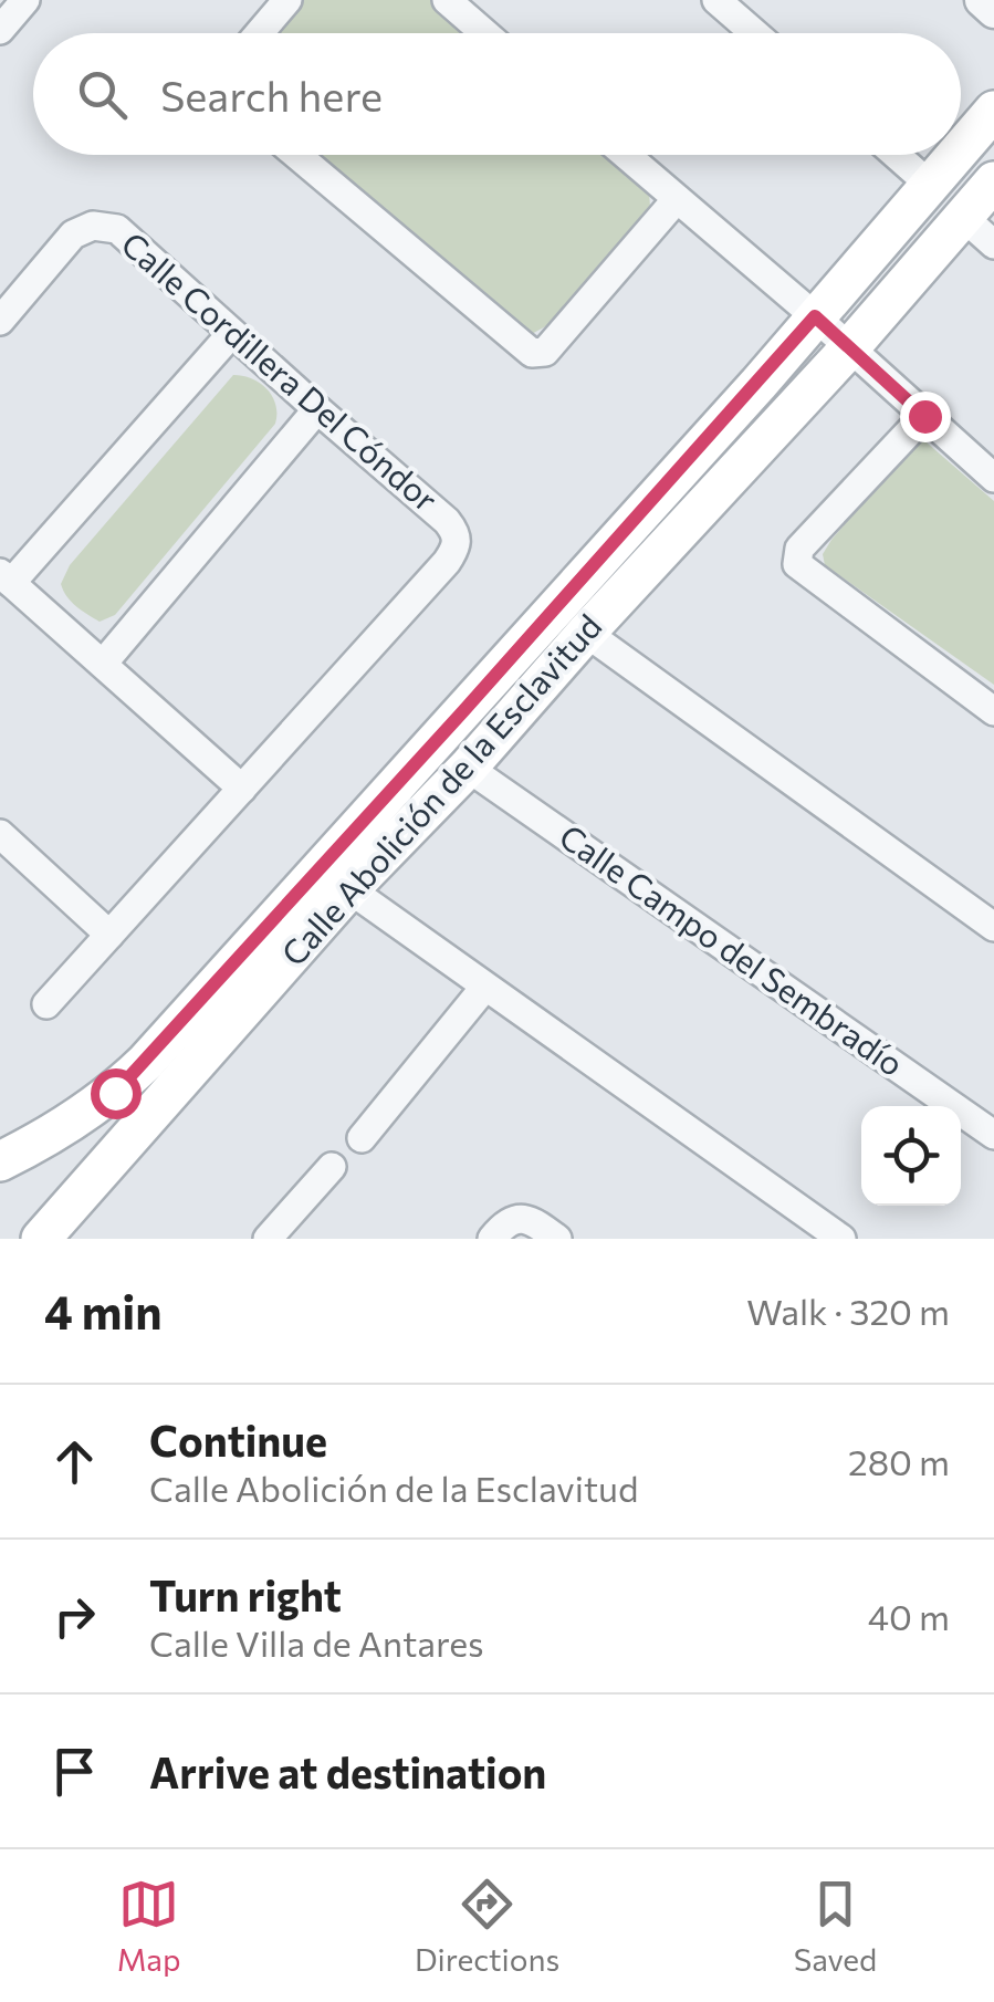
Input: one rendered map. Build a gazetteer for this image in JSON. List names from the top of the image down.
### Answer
{
  "streets": {
    "main road": ["Calle Abolición de la Esclavitud"],
    "street": ["Calle Cordillera Del Cóndor", "Calle Campo del Sembradío"]
  },
  "crossings": [
    ["Calle Abolición de la Esclavitud", "Calle Campo del Sembradío"]
  ],
  "page": {
    "search": "Search here",
    "heading": ["4 min", "Walk · 320 m"],
    "list": [
      ["Continue", "Calle Abolición de la Esclavitud", "280 m"],
      ["Turn right", "Calle Villa de Antares", "40 m"],
      "Arrive at destination"
    ],
    "nav": ["Map", "Directions", "Saved"]
  }
}
